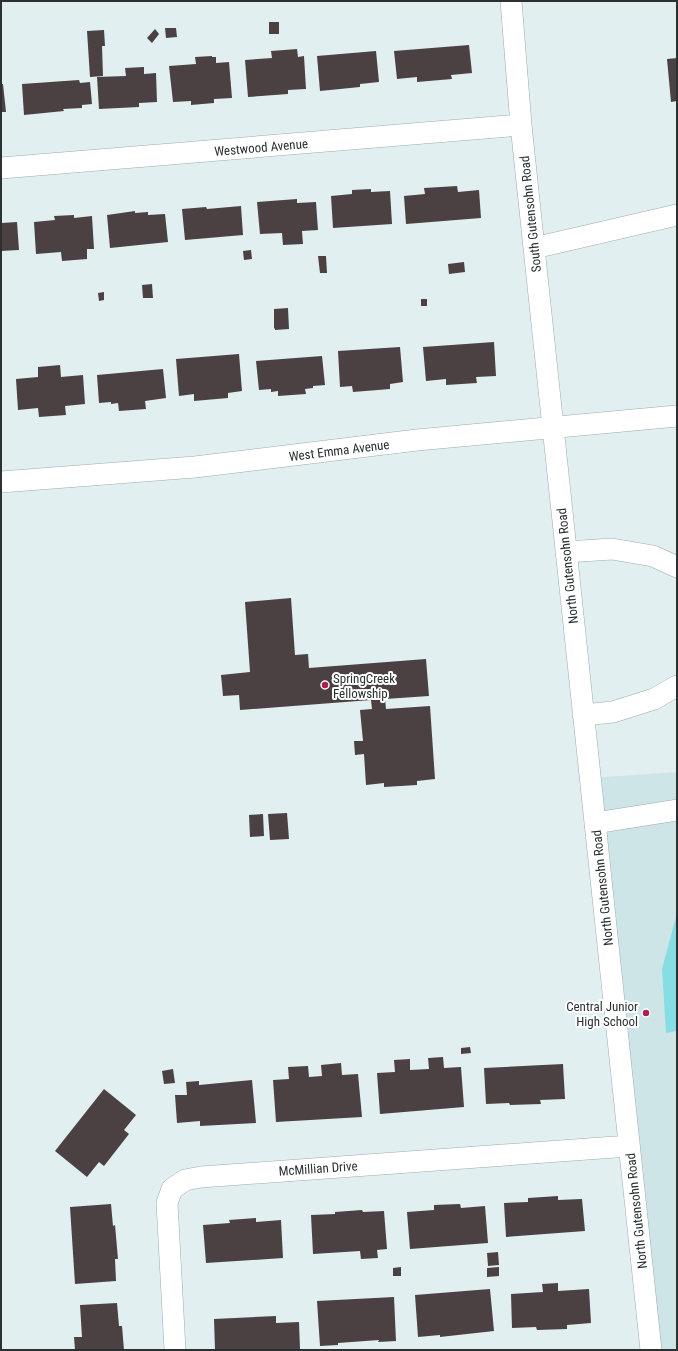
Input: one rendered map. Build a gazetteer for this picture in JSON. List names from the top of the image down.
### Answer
{
  "streets": {
    "street": [
      "Westwood Avenue",
      "South Gutensohn Road",
      "West Emma Avenue",
      "North Gutensohn Road",
      "McMillian Drive"
    ]
  },
  "crossings": [
    ["Westwood Avenue", "South Gutensohn Road"],
    ["South Gutensohn Road", "West Emma Avenue"],
    ["South Gutensohn Road", "North Gutensohn Road"],
    ["West Emma Avenue", "North Gutensohn Road"],
    ["North Gutensohn Road", "McMillian Drive"]
  ],
  "places": ["SpringCreek Fellowship", "Central Junior High School"]
}
